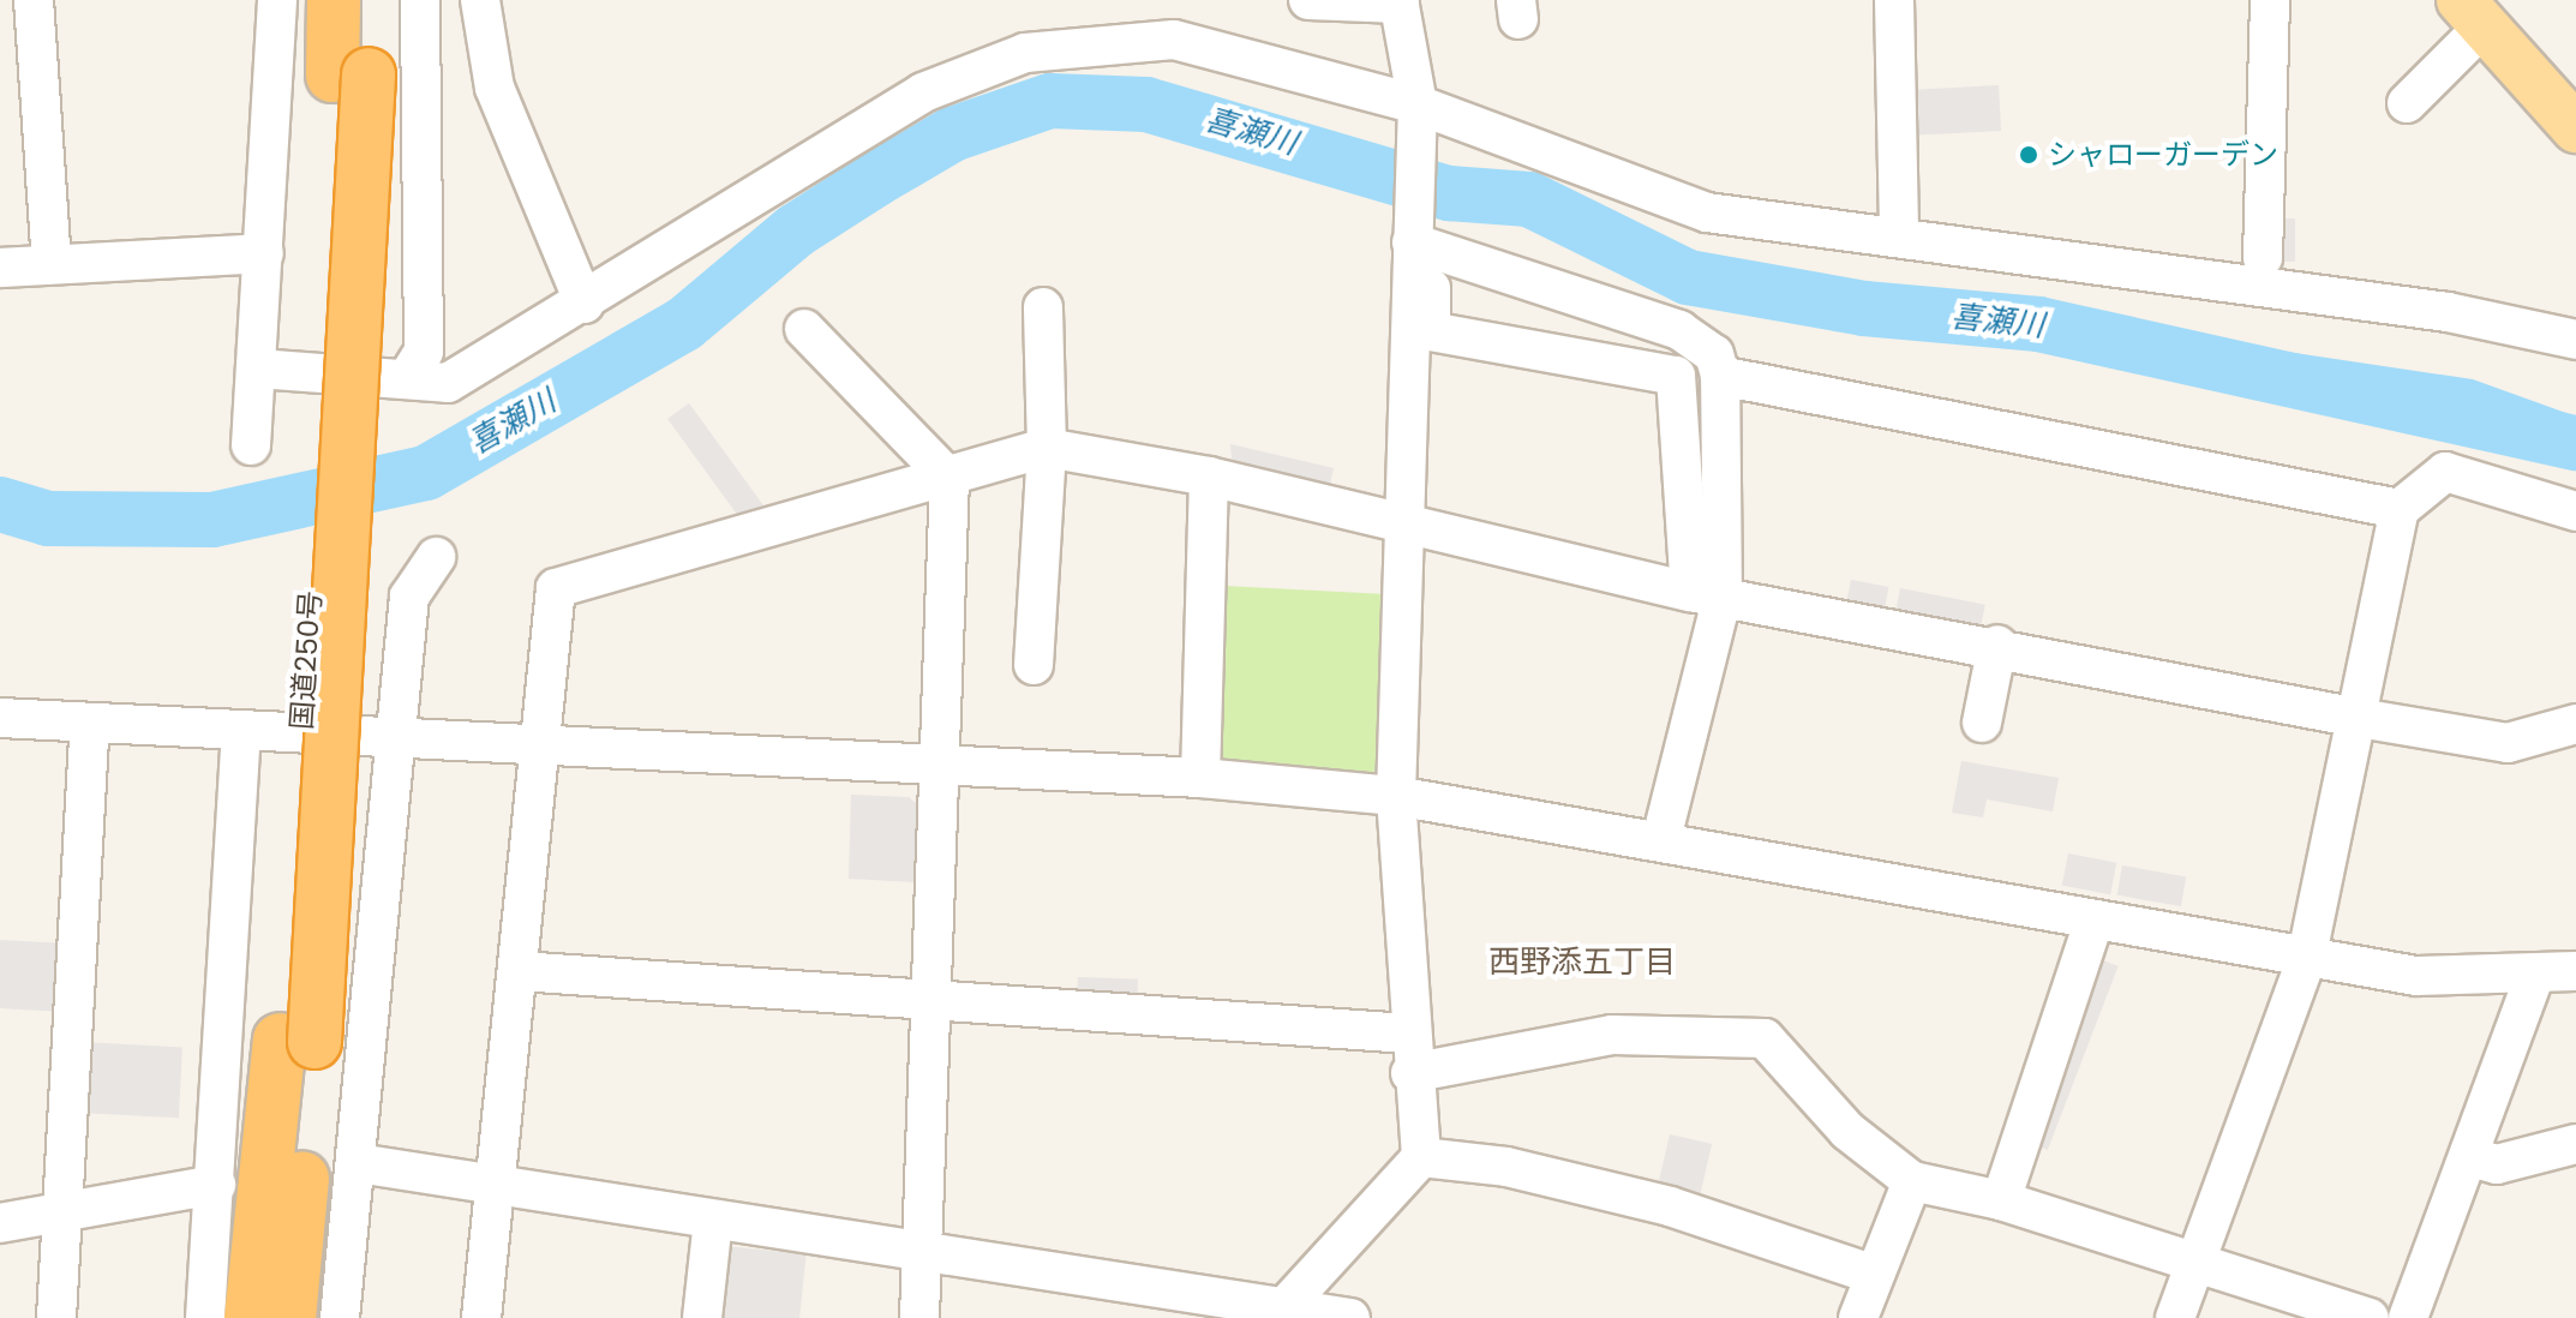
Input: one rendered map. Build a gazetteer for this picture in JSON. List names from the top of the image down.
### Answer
{
  "streets": {
    "highway": ["国道250号"]
  },
  "districts": ["西野添五丁目"],
  "water": ["喜瀬川"],
  "places": ["シャローガーデン"]
}
